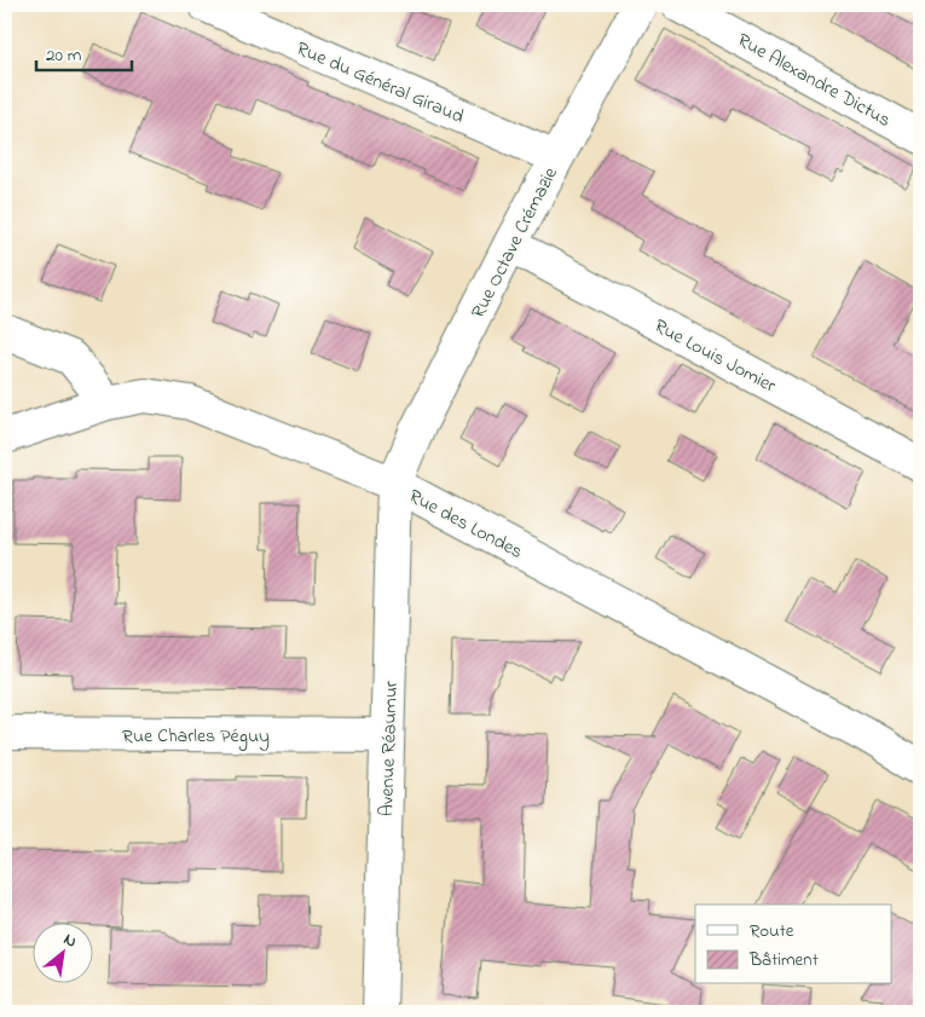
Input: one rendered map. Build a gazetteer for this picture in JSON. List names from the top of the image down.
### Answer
{
  "streets": {
    "street": [
      "Rue Alexandre Dictus",
      "Rue du Général Giraud",
      "Rue Octave Crémazie",
      "Rue Louis Jomier",
      "Rue des Londes",
      "Rue Charles Péguy",
      "Avenue Réaumur"
    ]
  },
  "crossings": [
    ["Rue du Général Giraud", "Rue Octave Crémazie"],
    ["Rue Octave Crémazie", "Rue Louis Jomier"],
    ["Rue Octave Crémazie", "Rue des Londes"],
    ["Rue Octave Crémazie", "Avenue Réaumur"],
    ["Rue des Londes", "Avenue Réaumur"],
    ["Rue Charles Péguy", "Avenue Réaumur"]
  ],
  "legend": ["Route", "Bâtiment"],
  "scale_bar": "20 m",
  "north": "top right"
}
